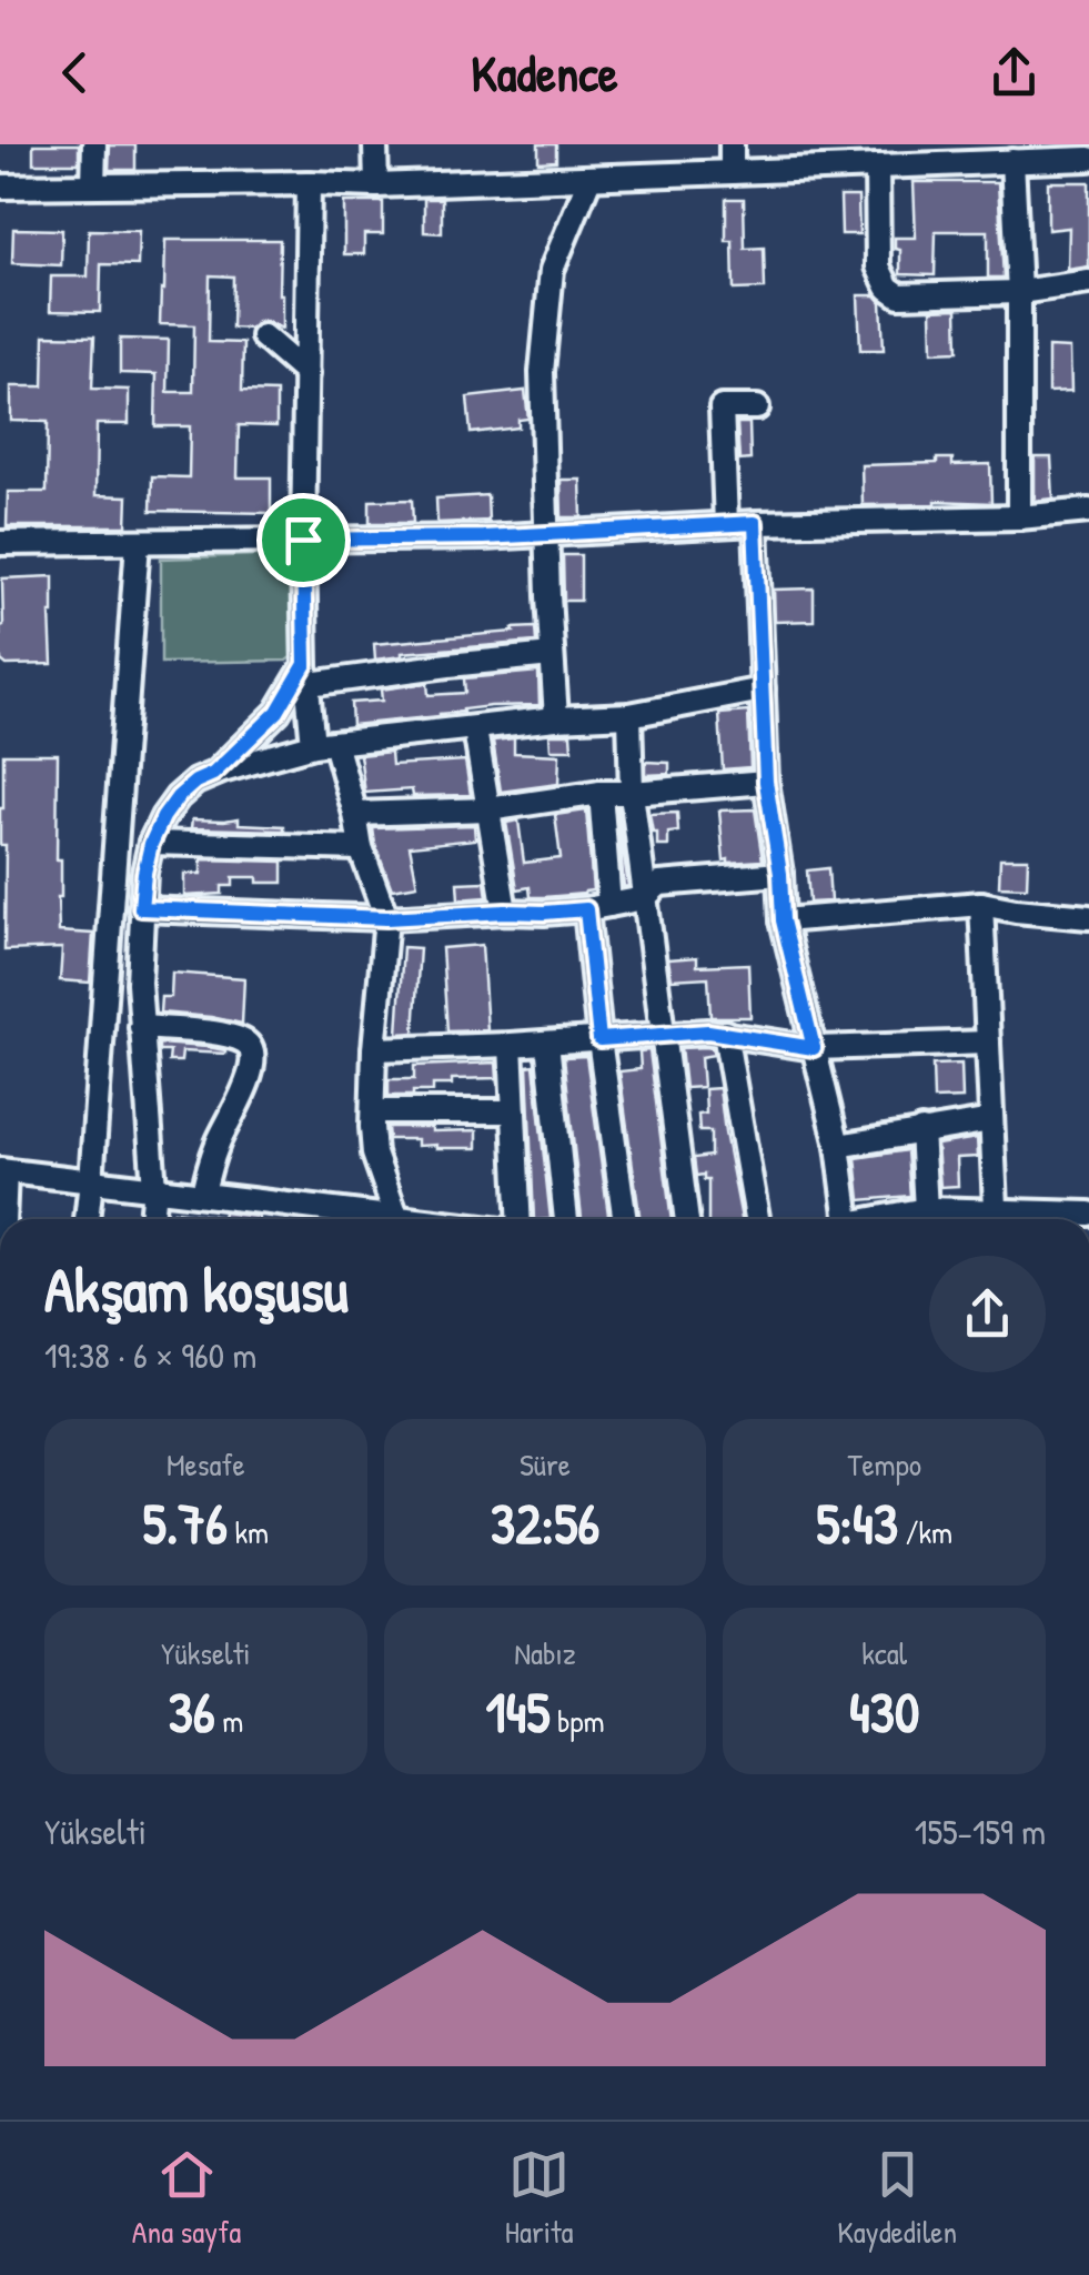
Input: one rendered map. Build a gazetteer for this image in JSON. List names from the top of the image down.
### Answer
{
  "page": {
    "header": "Kadence",
    "heading": ["Akşam koşusu", "19:38 · 6 × 960 m"],
    "stats": [
      ["Mesafe", "5.76 km"],
      ["Süre", "32:56"],
      ["Tempo", "5:43 /km"],
      ["Yükselti", "36 m"],
      ["Nabız", "145 bpm"],
      ["kcal", "430"]
    ],
    "chart": ["Yükselti", "155–159 m"],
    "tabs": ["Ana sayfa", "Harita", "Kaydedilen"]
  }
}
